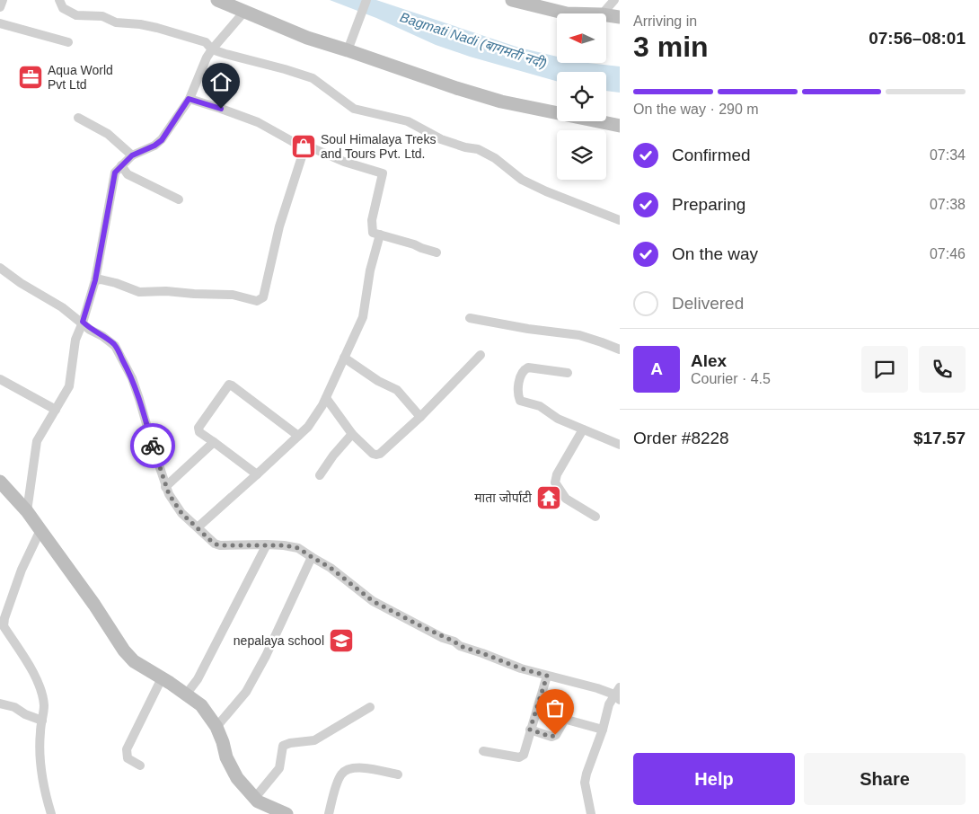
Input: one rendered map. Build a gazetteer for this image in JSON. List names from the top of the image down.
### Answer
{
  "water": ["Bagmati Nadi (बागमती नदी)"],
  "places": {
    "office": ["Aqua World Pvt Ltd"],
    "shop": ["Soul Himalaya Treks and Tours Pvt. Ltd."],
    "temple": ["माता जोर्पाटी"],
    "school or university": ["nepalaya school"]
  },
  "north": "left",
  "page": {
    "heading": ["3 min", "Arriving in", "07:56–08:01"],
    "panel": [
      "Alex",
      "Courier · 4.5",
      "Order #8228",
      "$17.57"
    ],
    "bar": "On the way · 290 m",
    "list": [
      ["Confirmed", "07:34"],
      ["Preparing", "07:38"],
      ["On the way", "07:46"],
      "Delivered"
    ],
    "round": "A",
    "buttons": ["Help", "Share"]
  }
}
